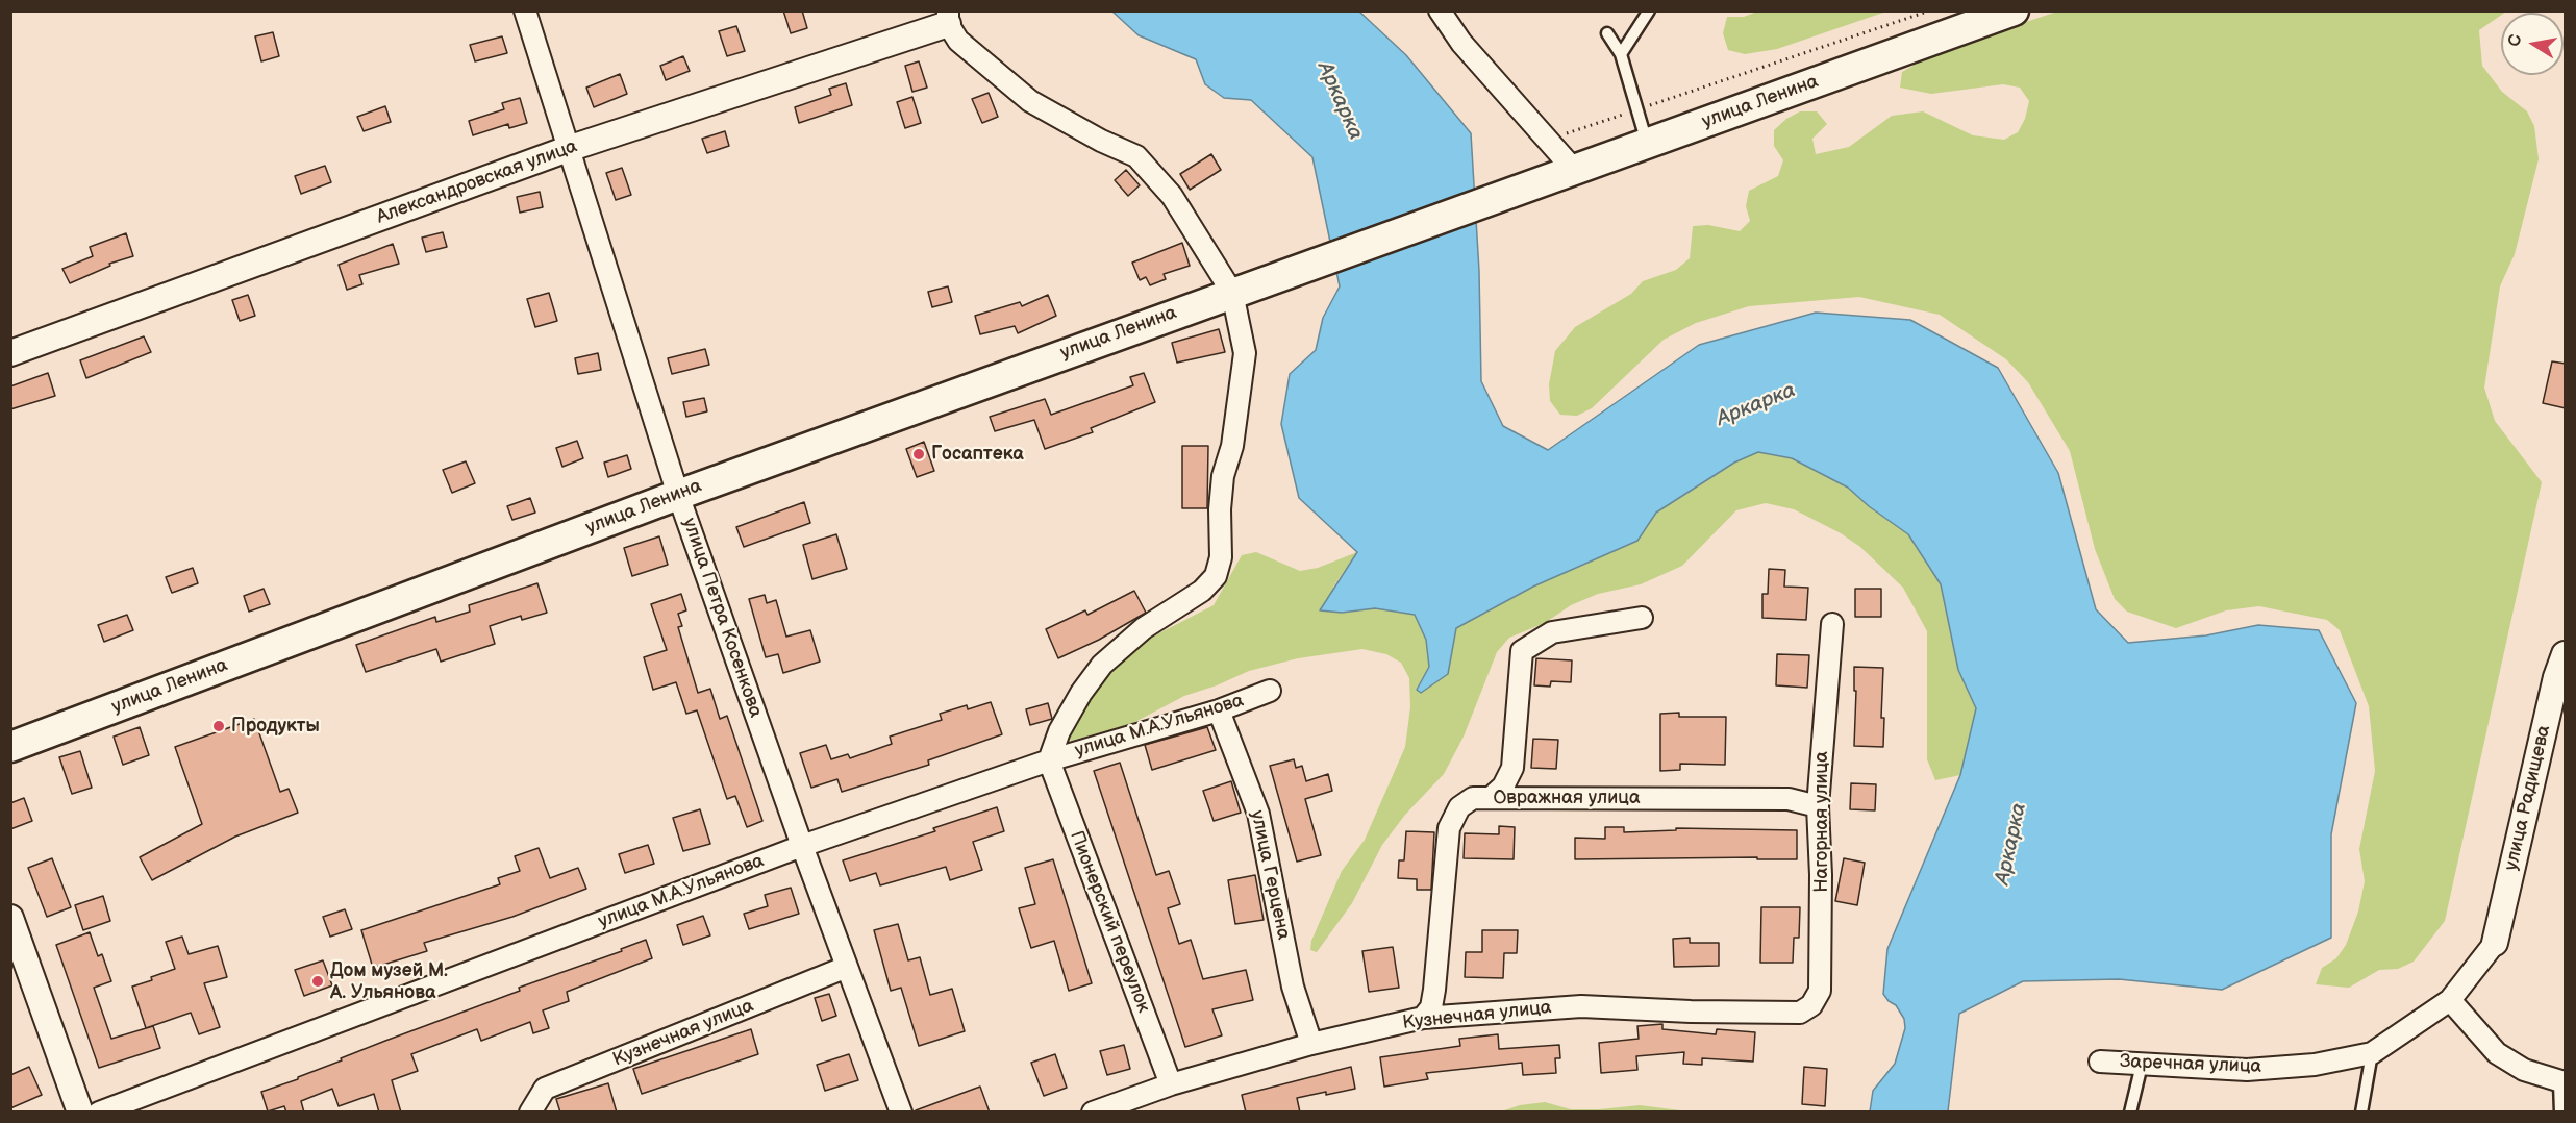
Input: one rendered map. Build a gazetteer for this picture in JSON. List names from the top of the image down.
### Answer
{
  "streets": {
    "main road": ["улица Ленина"],
    "street": [
      "Александровская улица",
      "улица Петра Косенкова",
      "улица М.А.Ульянова",
      "Овражная улица",
      "улица Радищева",
      "Нагорная улица",
      "улица Герцена",
      "Пионерский переулок",
      "Кузнечная улица",
      "Заречная улица"
    ]
  },
  "crossings": [
    ["улица Ленина", "улица Петра Косенкова"],
    ["Александровская улица", "улица Петра Косенкова"],
    ["улица Петра Косенкова", "улица М.А.Ульянова"],
    ["улица Петра Косенкова", "Кузнечная улица"],
    ["улица М.А.Ульянова", "улица Герцена"],
    ["улица М.А.Ульянова", "Пионерский переулок"],
    ["Овражная улица", "Нагорная улица"],
    ["Овражная улица", "Кузнечная улица"],
    ["улица Радищева", "Заречная улица"],
    ["Нагорная улица", "Кузнечная улица"],
    ["улица Герцена", "Кузнечная улица"],
    ["Пионерский переулок", "Кузнечная улица"]
  ],
  "water": ["Аркарка"],
  "places": ["Госаптека", "Продукты", "Дом музей М. А. Ульянова"],
  "north": "left"
}
